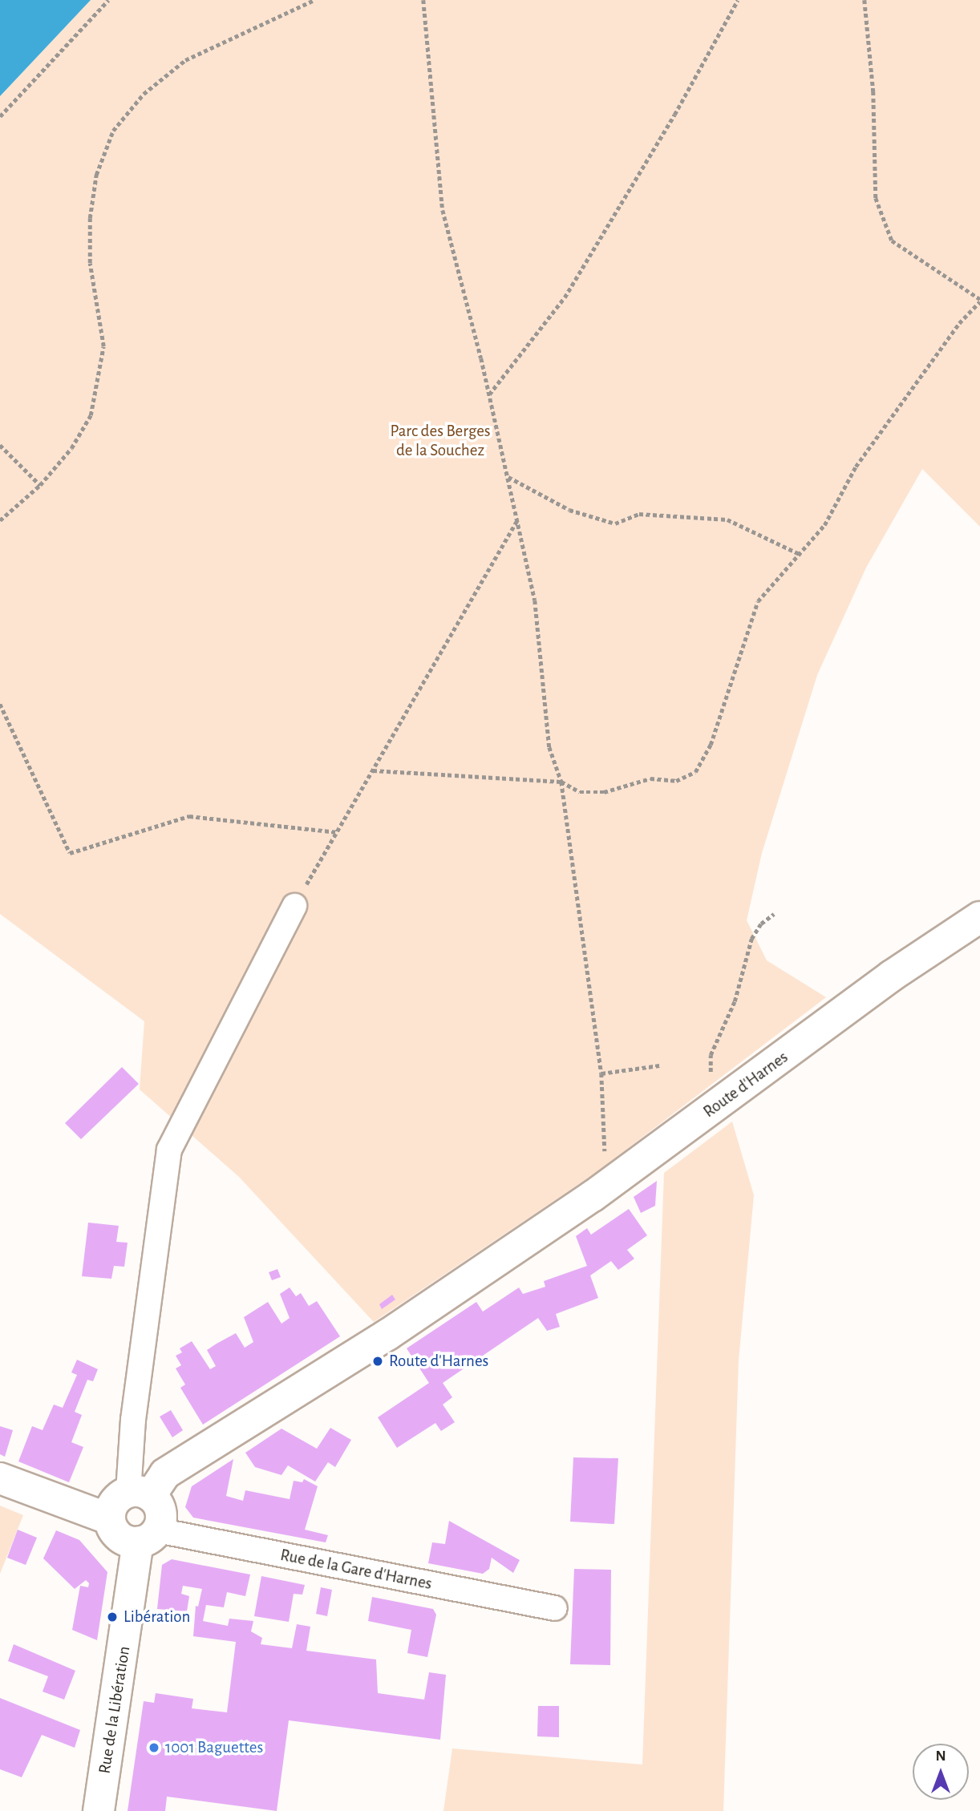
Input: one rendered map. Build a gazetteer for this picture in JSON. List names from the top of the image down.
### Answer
{
  "streets": {
    "main road": ["Route d'Harnes", "Rue de la Libération"],
    "street": ["Rue de la Gare d'Harnes"]
  },
  "crossings": [
    ["Route d'Harnes", "Rue de la Gare d'Harnes"],
    ["Route d'Harnes", "Rue de la Libération"],
    ["Rue de la Gare d'Harnes", "Rue de la Libération"]
  ],
  "parks": ["Parc des Berges de la Souchez"],
  "places": ["Route d'Harnes", "Libération", "1001 Baguettes"],
  "north": "top"
}
